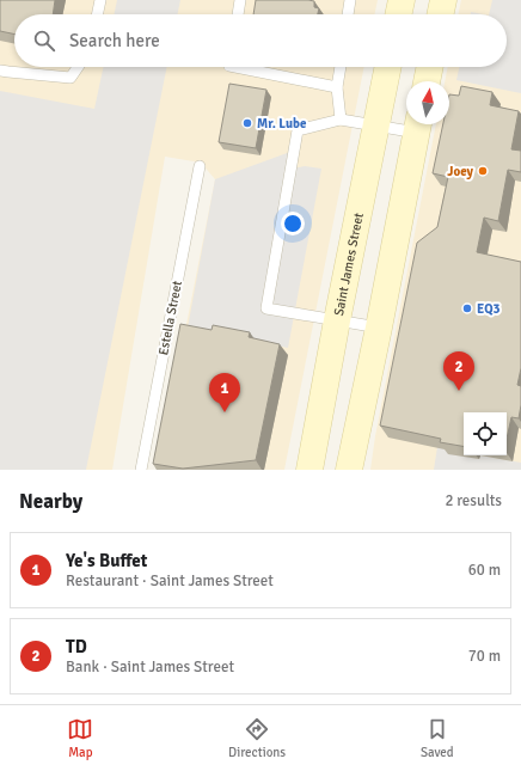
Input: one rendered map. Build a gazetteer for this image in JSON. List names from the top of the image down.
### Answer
{
  "streets": {
    "main road": ["Saint James Street"],
    "lane": ["Estella Street"]
  },
  "places": ["Mr. Lube", "Joey", "EQ3"],
  "north": "top",
  "page": {
    "search": "Search here",
    "pins": ["2", "1"],
    "heading": ["Nearby", "2 results"],
    "list": [
      {
        "mark": "1",
        "name": "Ye's Buffet",
        "note": "Restaurant · Saint James Street",
        "value": "60 m"
      },
      {
        "mark": "2",
        "name": "TD",
        "note": "Bank · Saint James Street",
        "value": "70 m"
      }
    ],
    "nav": ["Map", "Directions", "Saved"]
  }
}
